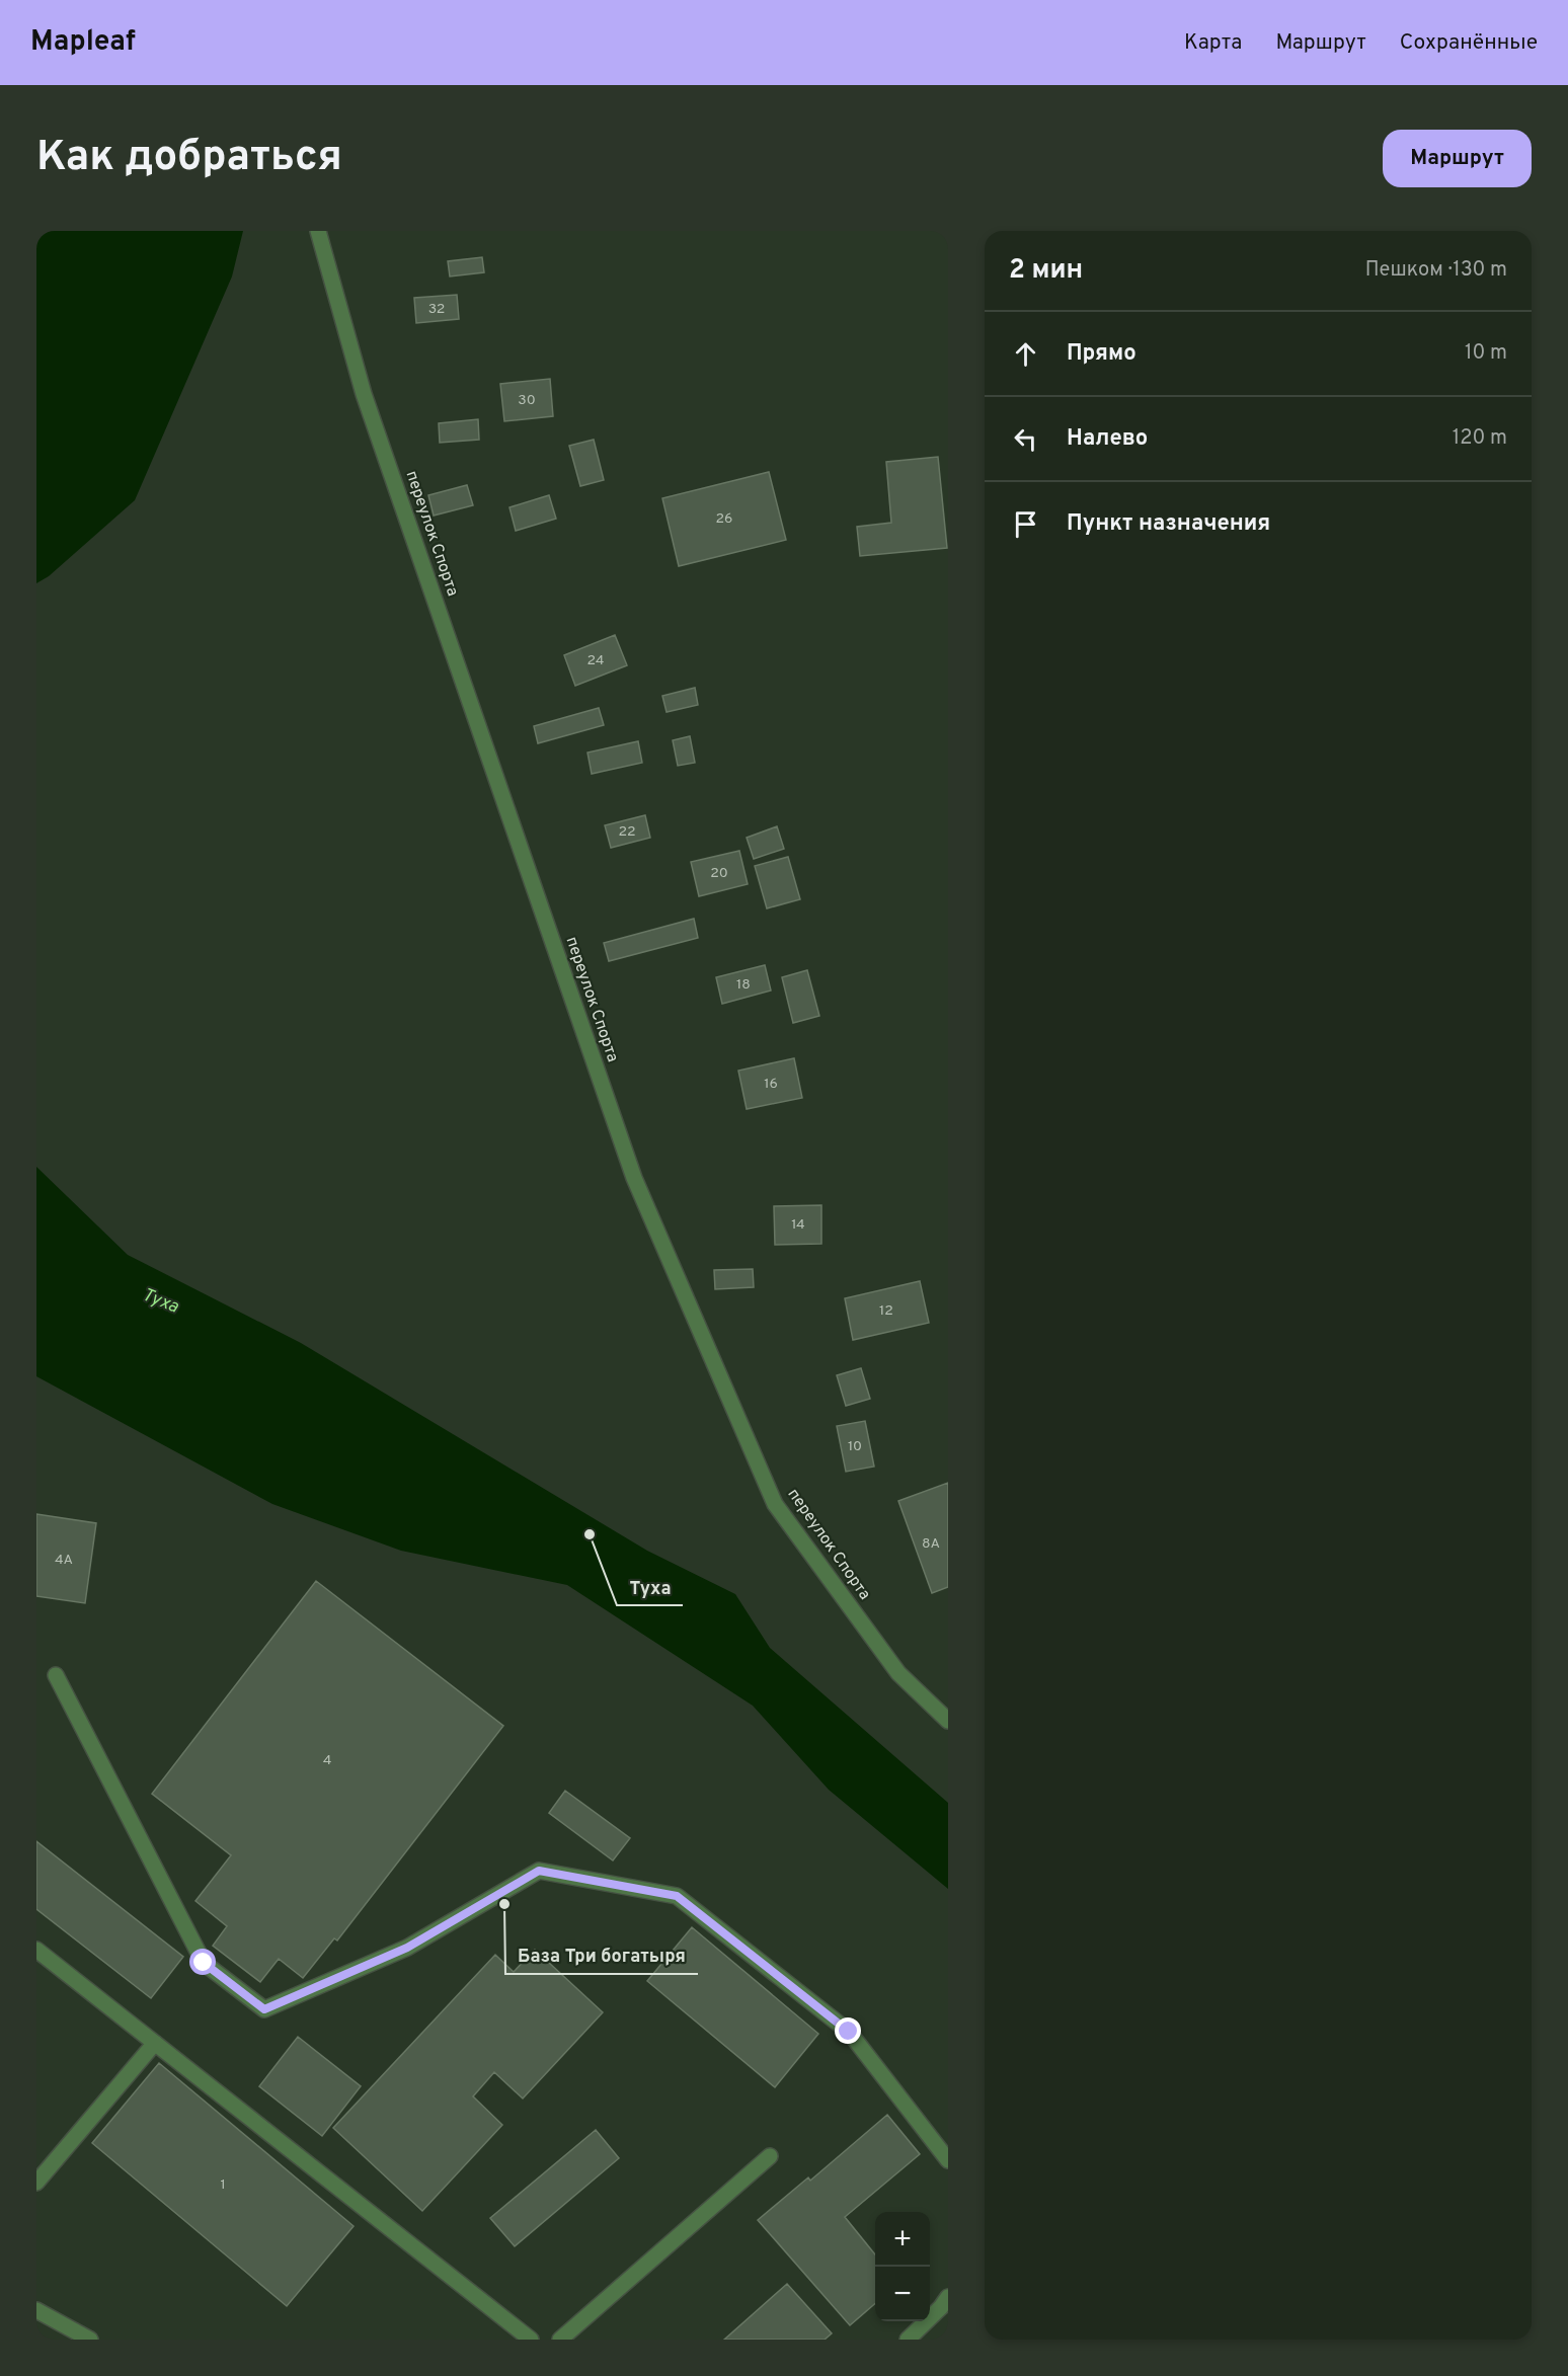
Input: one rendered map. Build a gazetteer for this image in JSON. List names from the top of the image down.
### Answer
{
  "streets": {
    "street": ["переулок Спорта"]
  },
  "water": ["Туха"],
  "places": ["Туха", "База Три богатыря"],
  "house_numbers": [
    "32",
    "30",
    "26",
    "24",
    "22",
    "20",
    "18",
    "16",
    "14",
    "12",
    "10",
    "8А",
    "4А",
    "4",
    "1"
  ],
  "page": {
    "header": "Mapleaf",
    "nav": ["Карта", "Маршрут", "Сохранённые"],
    "buttons": "Маршрут",
    "title": "Как добраться",
    "heading": ["2 мин", "Пешком · 130 m"],
    "list": [
      ["Прямо", "10 m"],
      ["Налево", "120 m"],
      "Пункт назначения"
    ],
    "map_buttons": ["+", "−"]
  }
}
